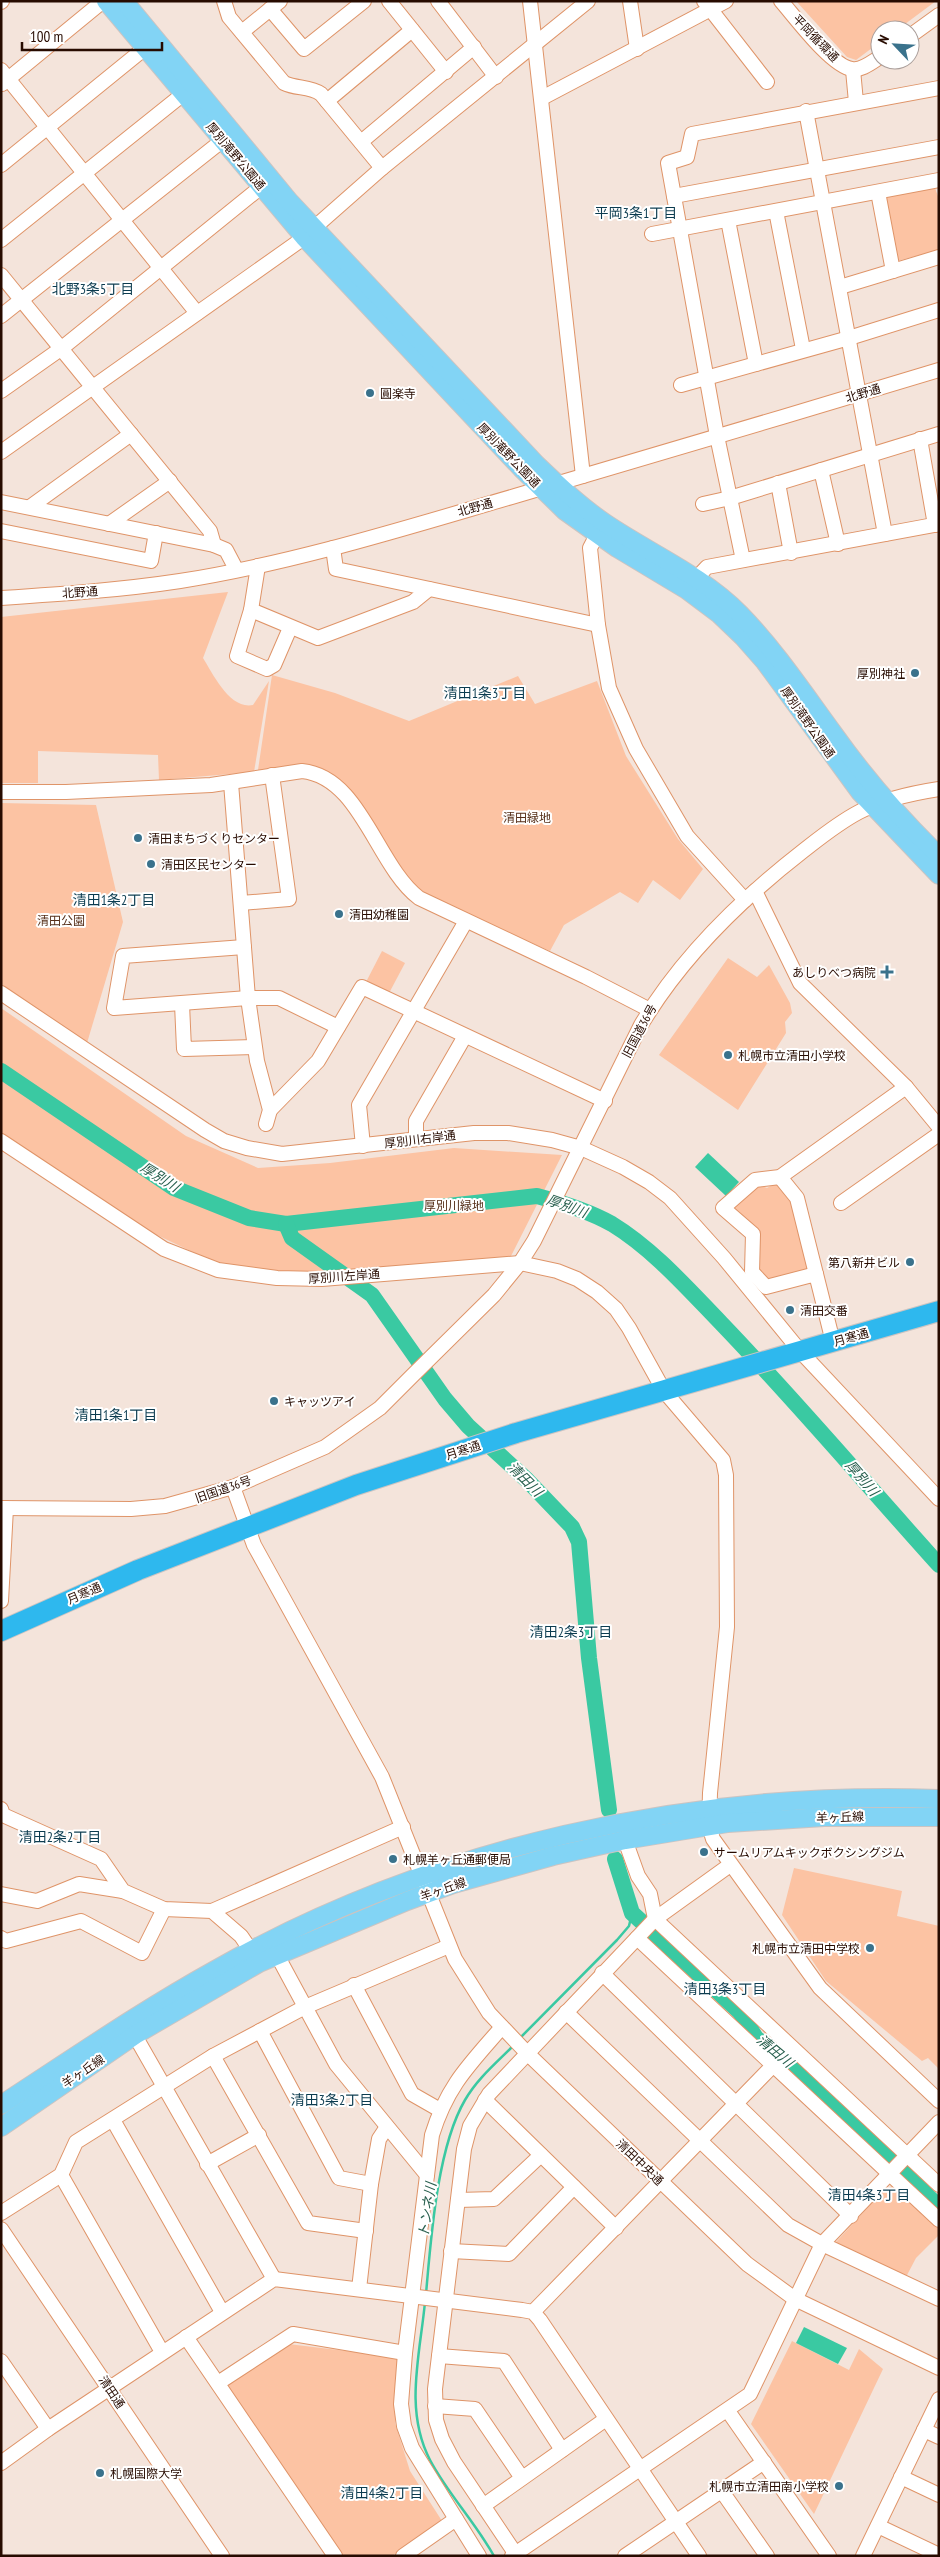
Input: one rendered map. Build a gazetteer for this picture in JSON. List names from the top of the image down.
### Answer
{
  "streets": {
    "highway": ["月寒通"],
    "main road": ["厚別滝野公園通", "羊ヶ丘線"],
    "street": [
      "平岡循環通",
      "北野通",
      "旧国道36号",
      "厚別川右岸通",
      "厚別川左岸通",
      "清田中央通",
      "清田通"
    ]
  },
  "crossings": [
    ["厚別滝野公園通", "北野通"],
    ["厚別滝野公園通", "旧国道36号"],
    ["旧国道36号", "厚別川右岸通"],
    ["旧国道36号", "厚別川左岸通"],
    ["旧国道36号", "清田中央通"],
    ["厚別川右岸通", "月寒通"],
    ["厚別川左岸通", "月寒通"],
    ["厚別川左岸通", "羊ヶ丘線"],
    ["月寒通", "清田中央通"],
    ["羊ヶ丘線", "清田中央通"]
  ],
  "districts": [
    "平岡3条1丁目",
    "北野3条5丁目",
    "清田1条3丁目",
    "清田1条2丁目",
    "清田1条1丁目",
    "清田2条3丁目",
    "清田2条2丁目",
    "清田3条3丁目",
    "清田3条2丁目",
    "清田4条3丁目",
    "清田4条2丁目"
  ],
  "water": ["厚別川", "清田川", "トンネ川"],
  "parks": ["清田緑地", "清田公園", "厚別川緑地"],
  "places": {
    "other": [
      "圓楽寺",
      "厚別神社",
      "清田まちづくりセンター",
      "清田区民センター",
      "清田幼稚園",
      "札幌市立清田小学校",
      "第八新井ビル",
      "清田交番",
      "キャッツアイ",
      "サームリアムキックボクシングジム",
      "札幌羊ヶ丘通郵便局",
      "札幌市立清田中学校",
      "札幌国際大学",
      "札幌市立清田南小学校"
    ],
    "health": ["あしりべつ病院"]
  },
  "scale_bar": "100 m",
  "north": "top left"
}
